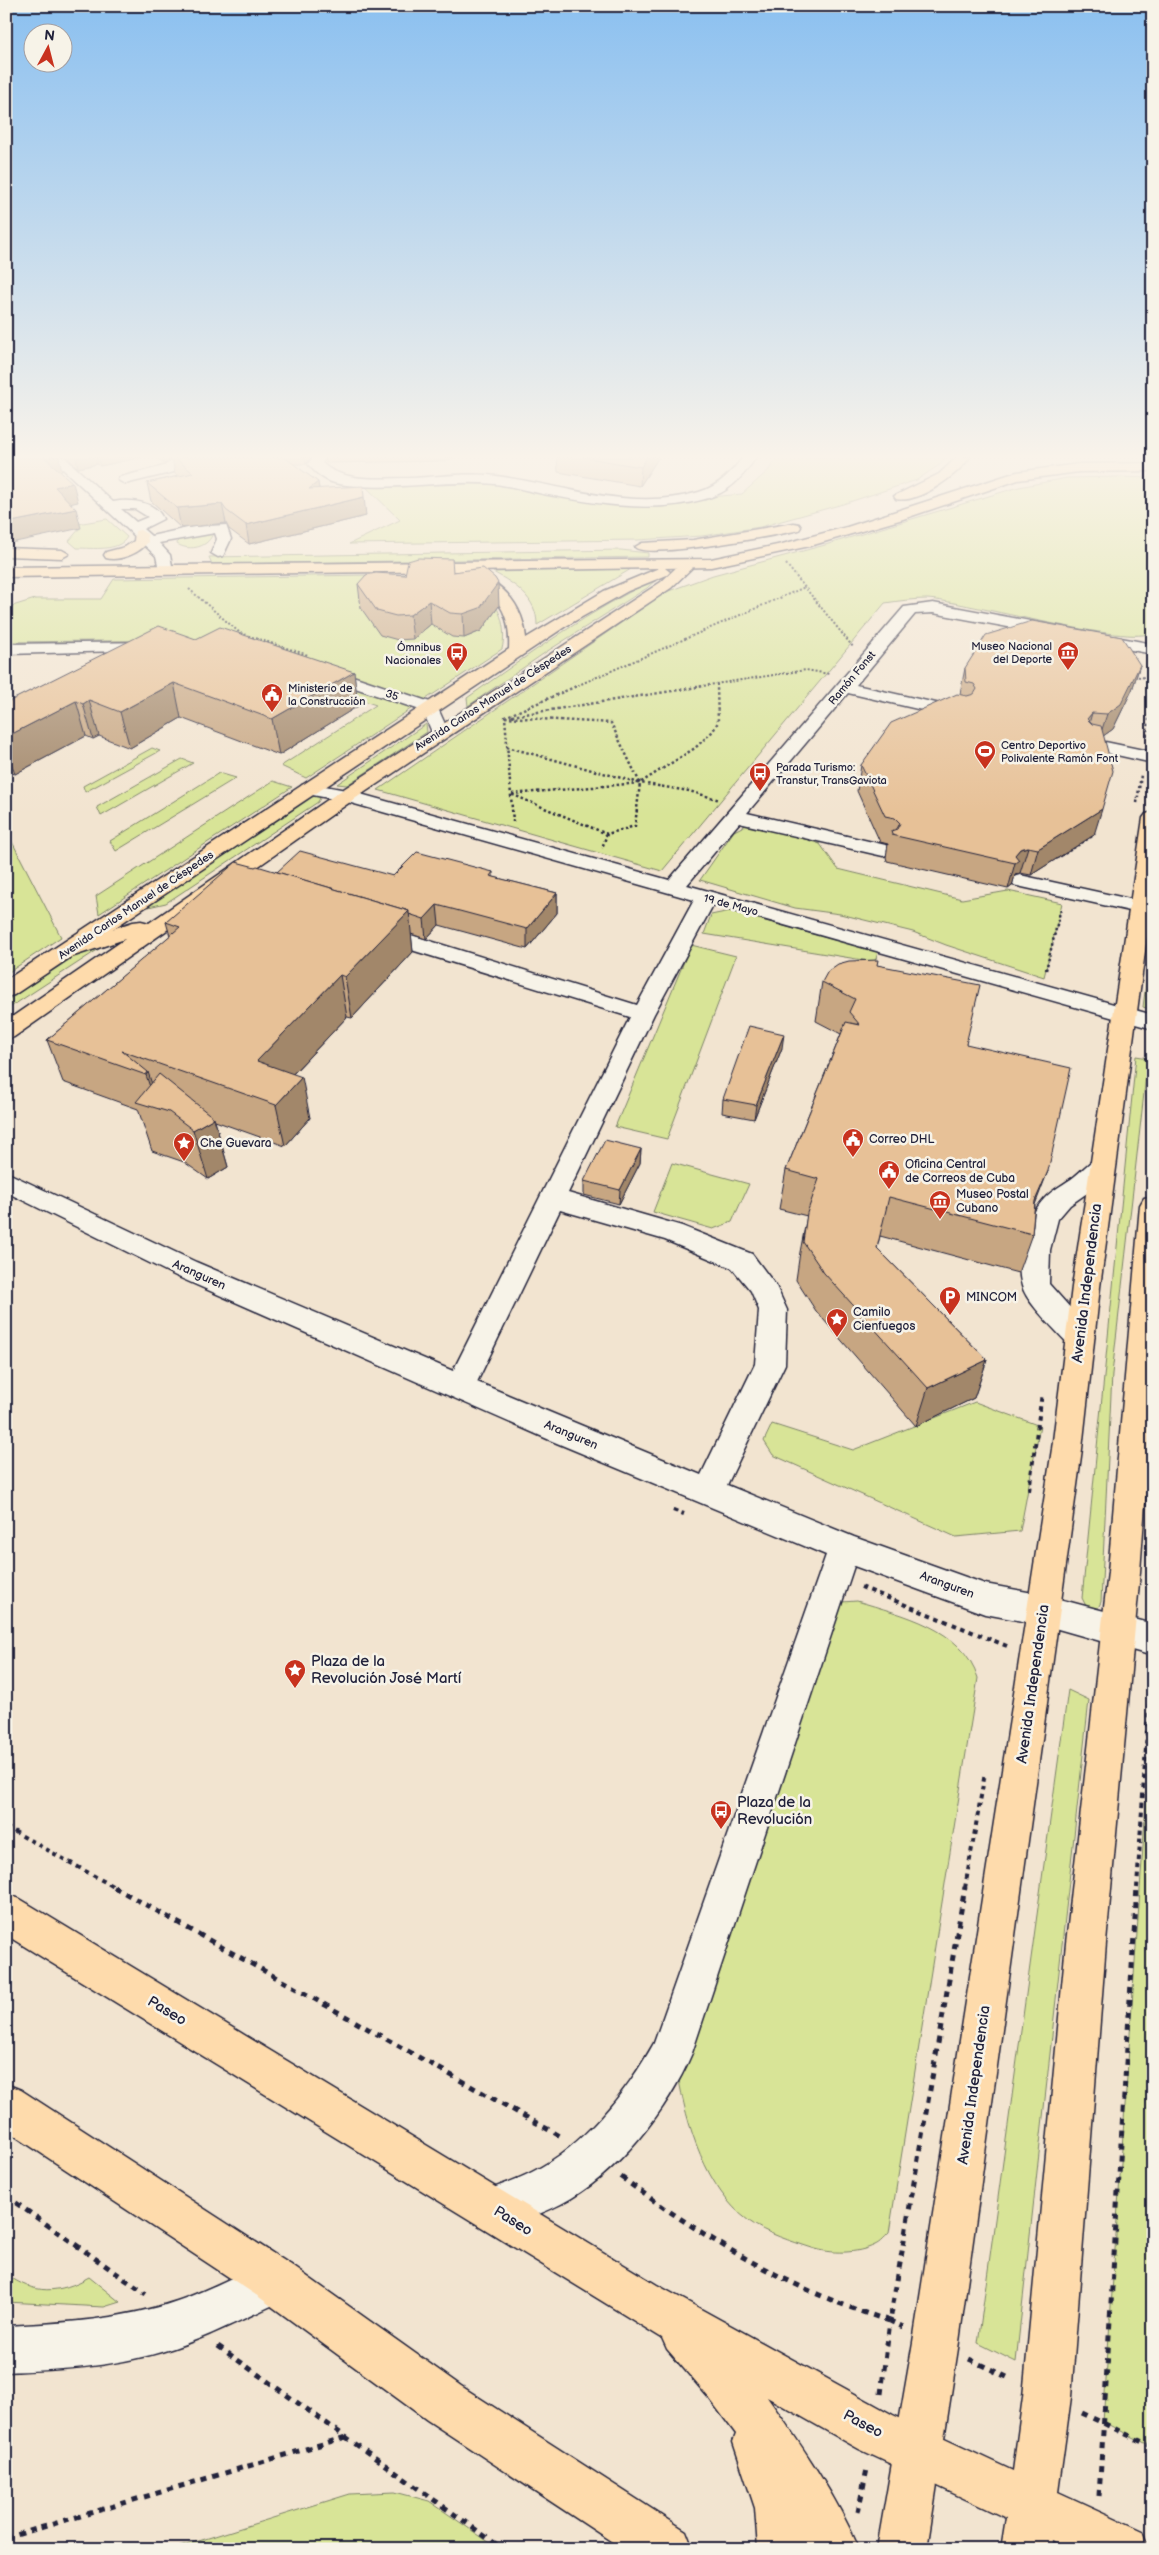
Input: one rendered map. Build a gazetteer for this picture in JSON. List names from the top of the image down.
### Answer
{
  "streets": {
    "main road": ["Avenida Carlos Manuel de Céspedes", "Avenida Independencia", "Paseo"],
    "street": [
      "Ramón Fonst",
      "35",
      "19 de Mayo",
      "Aranguren"
    ]
  },
  "crossings": [
    ["Ramón Fonst", "19 de Mayo"],
    ["35", "Avenida Carlos Manuel de Céspedes"],
    ["Avenida Carlos Manuel de Céspedes", "19 de Mayo"],
    ["19 de Mayo", "Avenida Independencia"],
    ["Aranguren", "Avenida Independencia"],
    ["Avenida Independencia", "Paseo"]
  ],
  "places": {
    "museum": ["Museo Nacional del Deporte", "Museo Postal Cubano"],
    "bus stop": ["Ómnibus Nacionales", "Parada Turismo: Transtur, TransGaviota", "Plaza de la Revolución"],
    "public building": ["Ministerio de la Construcción", "Correo DHL", "Oficina Central de Correos de Cuba"],
    "sports": ["Centro Deportivo Polivalente Ramón Font"],
    "place": ["Che Guevara", "Camilo Cienfuegos", "Plaza de la Revolución José Martí"],
    "parking": ["MINCOM"]
  },
  "north": "top"
}
